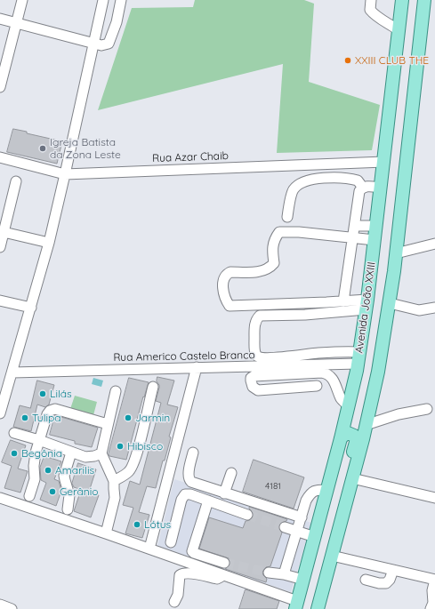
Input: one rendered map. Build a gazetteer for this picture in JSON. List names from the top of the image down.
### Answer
{
  "streets": {
    "main road": ["Avenida João XXIII"],
    "street": ["Rua Azar Chaib", "Rua Americo Castelo Branco"]
  },
  "crossings": [
    ["Rua Azar Chaib", "Avenida João XXIII"],
    ["Avenida João XXIII", "Rua Americo Castelo Branco"]
  ],
  "places": [
    "XXIII CLUB THE",
    "Igreja Batista da Zona Leste",
    "Lilás",
    "Tulipa",
    "Jarmin",
    "Hibisco",
    "Begônia",
    "Amarilis",
    "Gerânio",
    "Lótus"
  ],
  "house_numbers": ["4181"]
}
